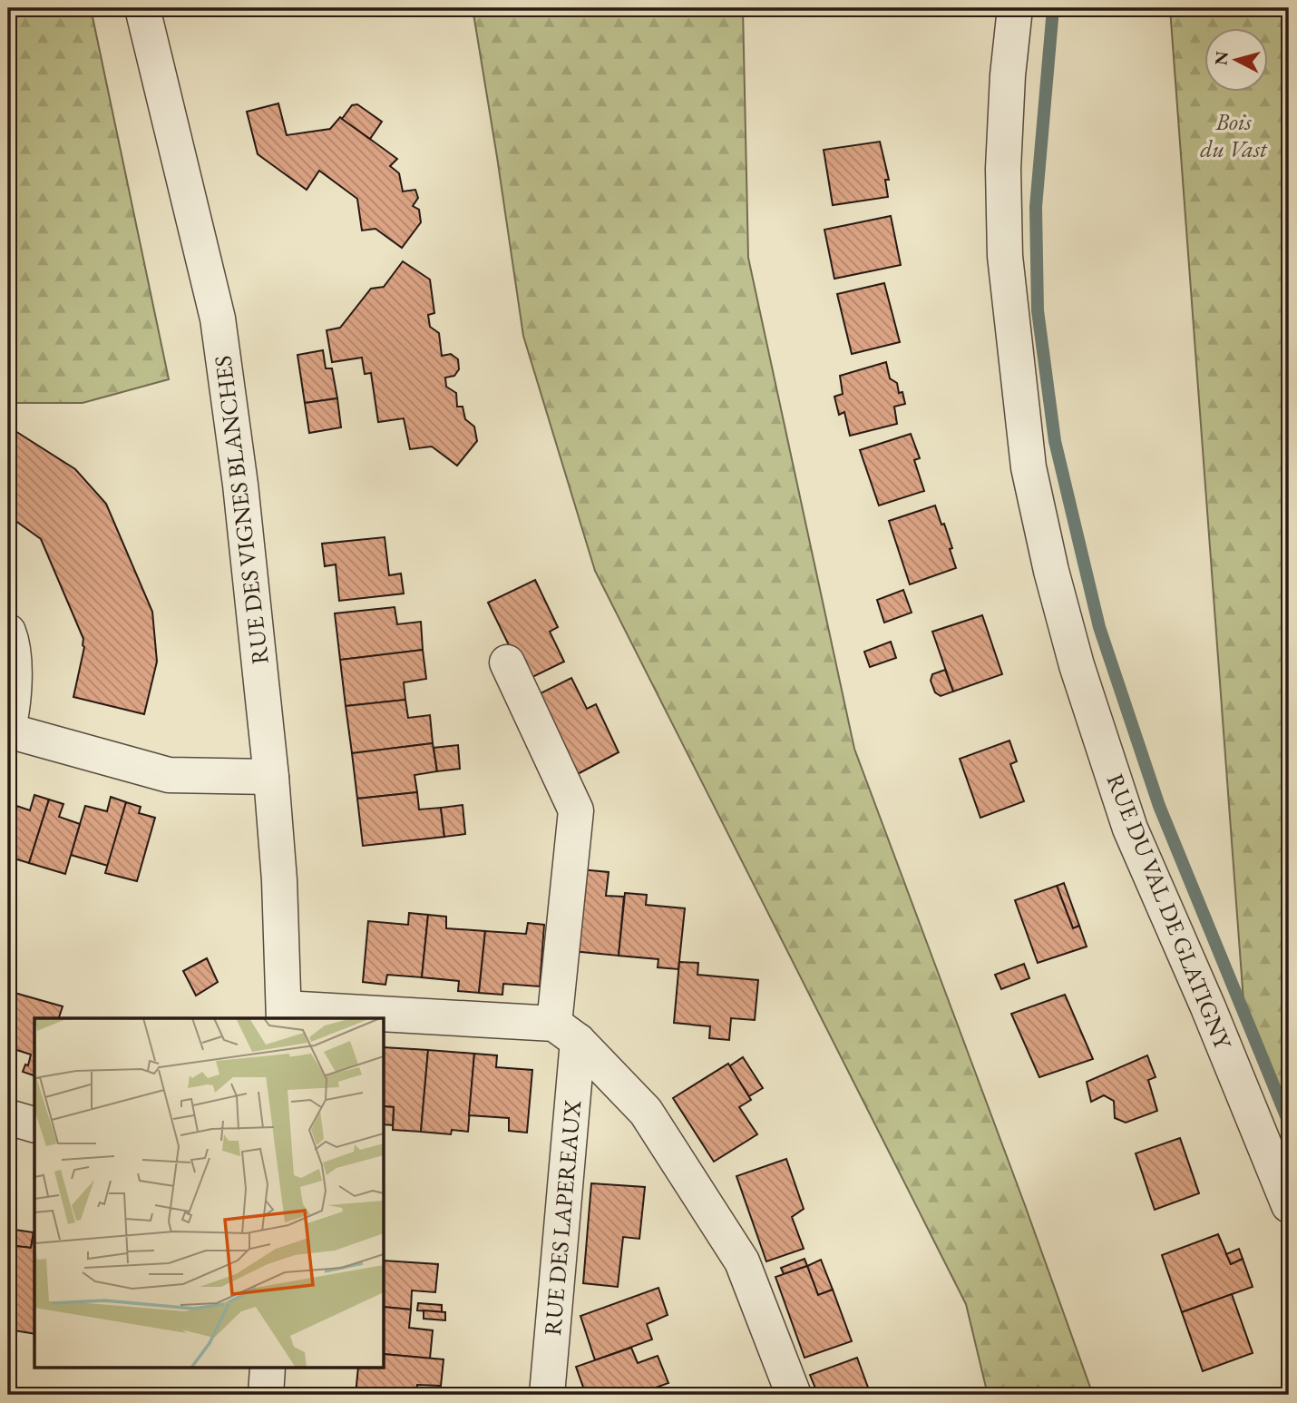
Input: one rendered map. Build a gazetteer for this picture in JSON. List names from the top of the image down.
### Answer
{
  "streets": {
    "street": ["RUE DES VIGNES BLANCHES", "RUE DU VAL DE GLATIGNY", "RUE DES LAPEREAUX"]
  },
  "parks": ["Bois du Vast"],
  "north": "left"
}
